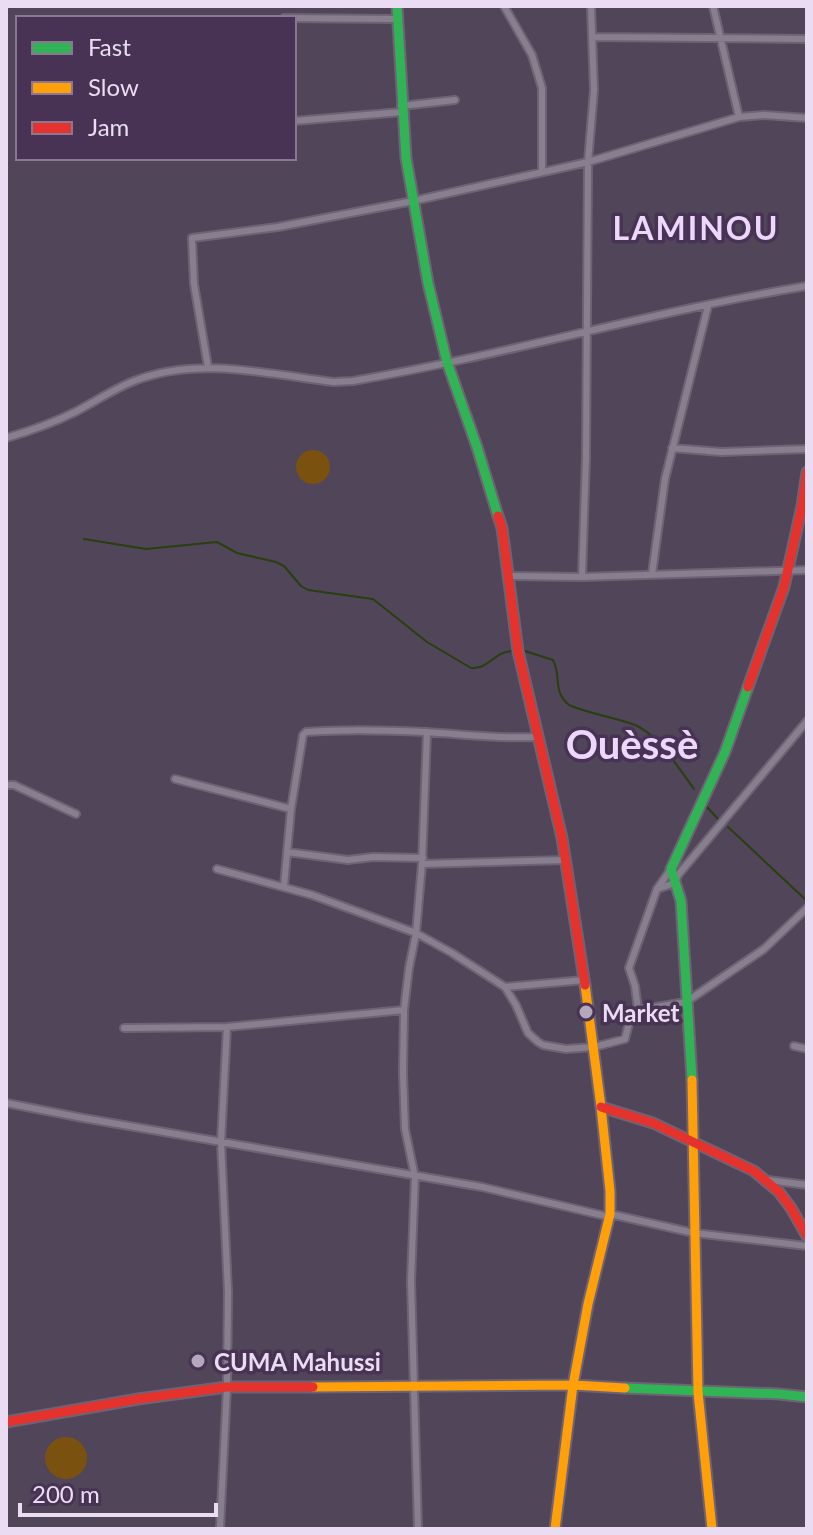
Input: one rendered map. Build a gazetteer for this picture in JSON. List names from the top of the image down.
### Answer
{
  "districts": ["LAMINOU", "Ouèssè"],
  "places": ["Market", "CUMA Mahussi"],
  "legend": ["Fast", "Slow", "Jam"],
  "scale_bar": "200 m"
}
